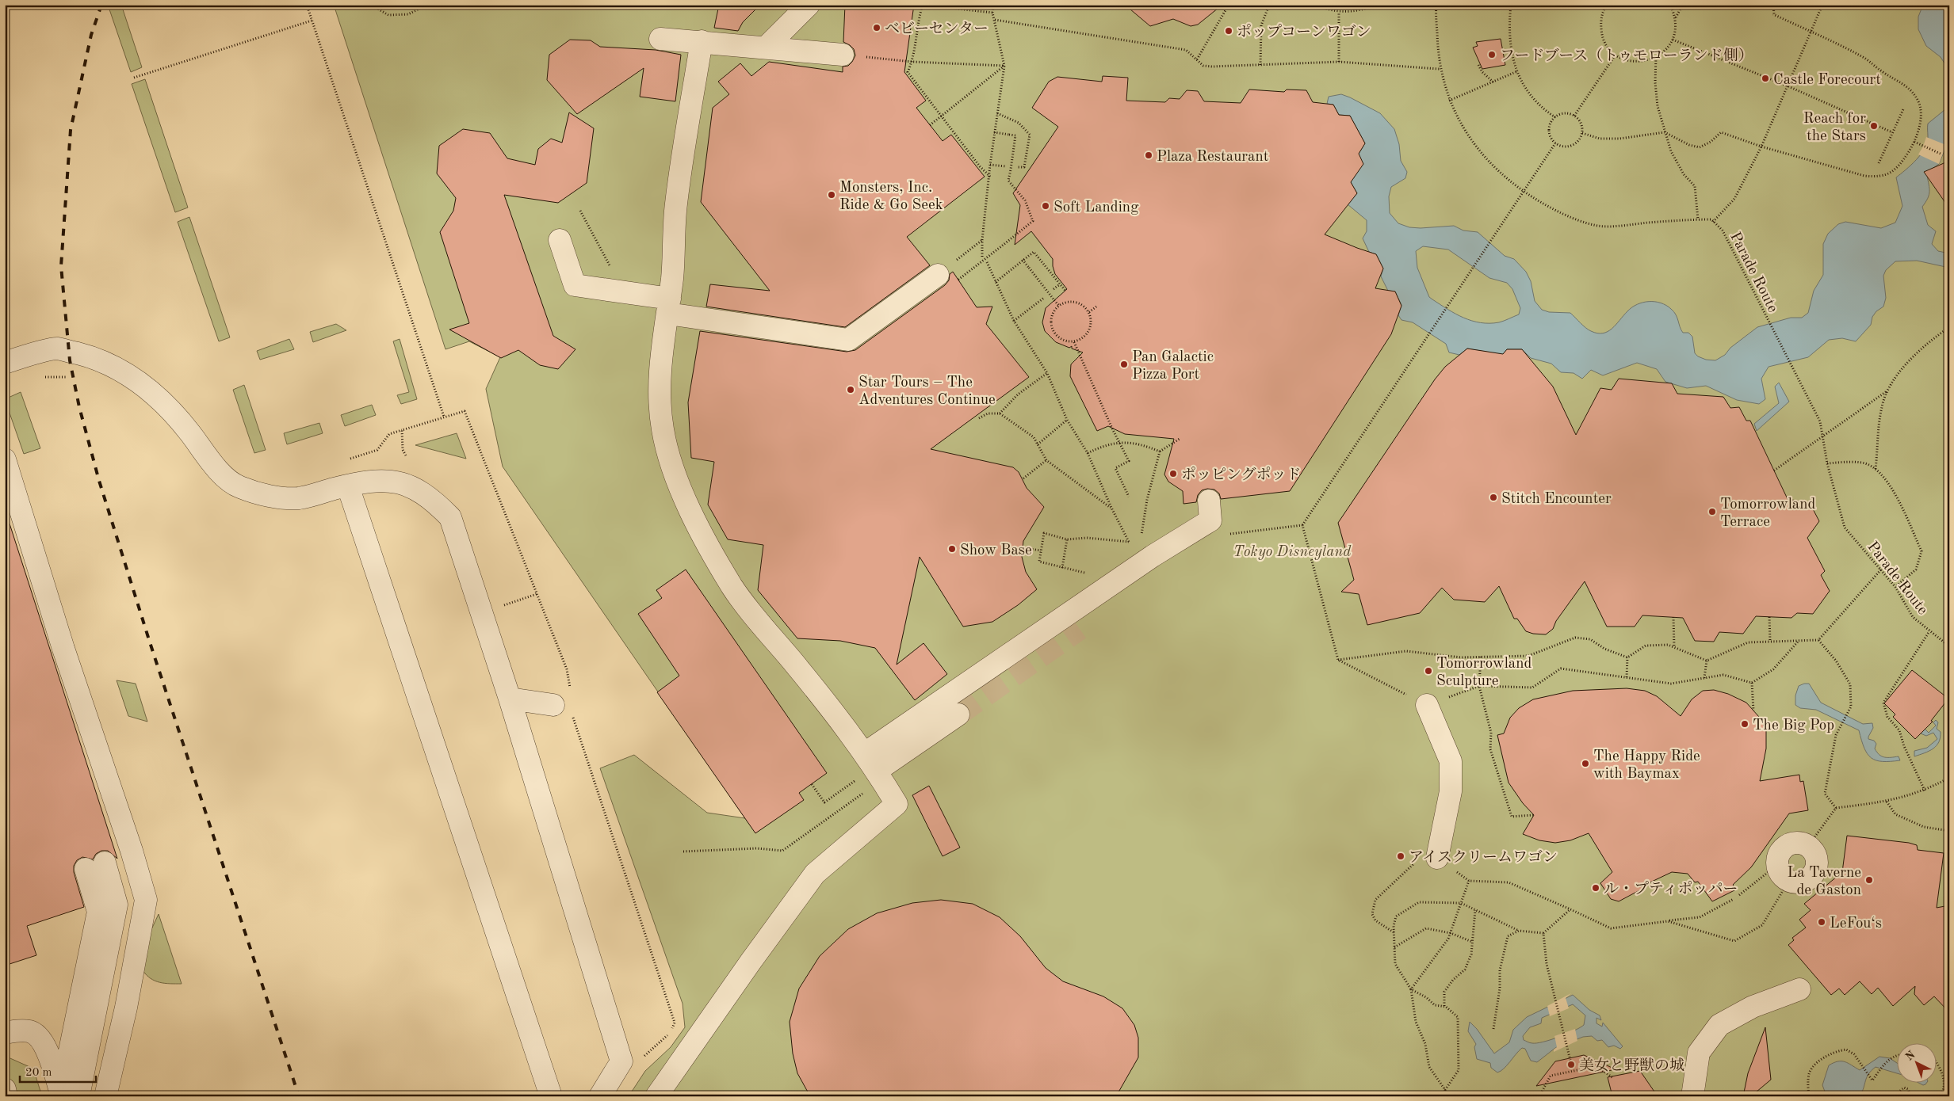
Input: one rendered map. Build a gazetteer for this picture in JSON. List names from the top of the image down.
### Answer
{
  "streets": {
    "path": ["Parade Route"]
  },
  "parks": ["Tokyo Disneyland"],
  "places": [
    "ベビーセンター",
    "ポップコーンワゴン",
    "フードブース（トゥモローランド側）",
    "Castle Forecourt",
    "Reach for the Stars",
    "Plaza Restaurant",
    "Monsters, Inc. Ride & Go Seek",
    "Soft Landing",
    "Pan Galactic Pizza Port",
    "Star Tours – The Adventures Continue",
    "ポッピングポッド",
    "Stitch Encounter",
    "Tomorrowland Terrace",
    "Show Base",
    "Tomorrowland Sculpture",
    "The Big Pop",
    "The Happy Ride with Baymax",
    "アイスクリームワゴン",
    "La Taverne de Gaston",
    "ル・プティポッパー",
    "LeFou‘s",
    "美女と野獣の城"
  ],
  "scale_bar": "20 m",
  "north": "top left"
}
